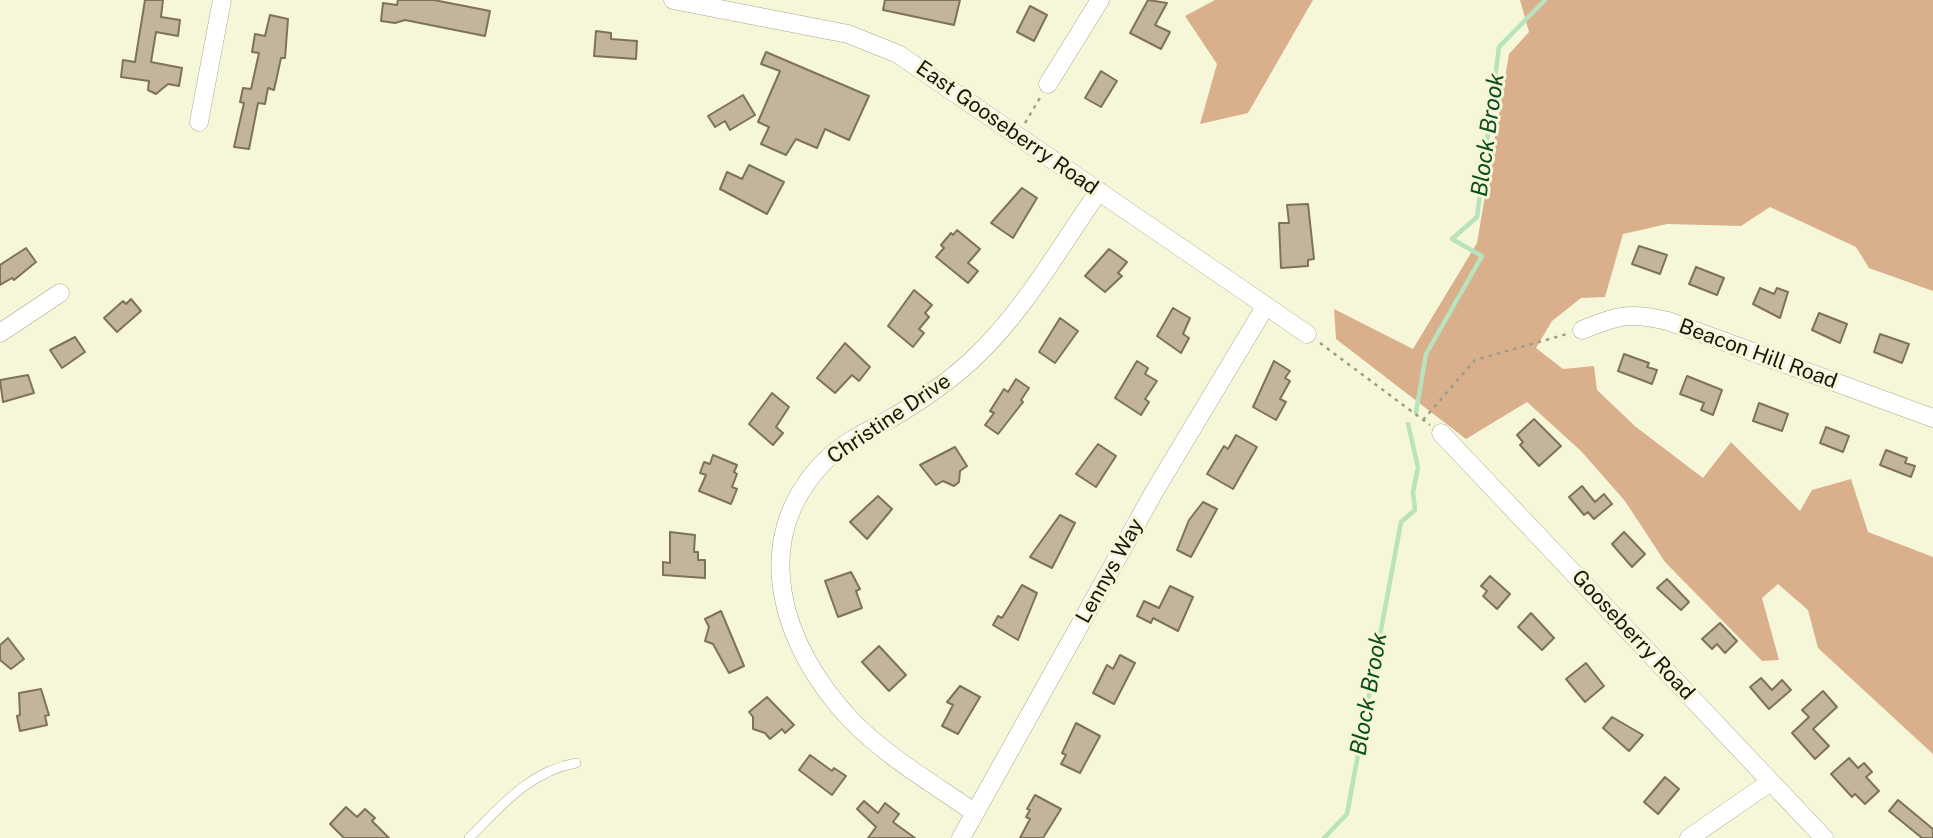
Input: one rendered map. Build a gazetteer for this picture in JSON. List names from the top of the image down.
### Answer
{
  "streets": {
    "street": [
      "East Gooseberry Road",
      "Beacon Hill Road",
      "Christine Drive",
      "Lennys Way",
      "Gooseberry Road"
    ]
  },
  "crossings": [
    ["East Gooseberry Road", "Christine Drive"],
    ["East Gooseberry Road", "Lennys Way"],
    ["Christine Drive", "Lennys Way"]
  ],
  "water": ["Block Brook"]
}
